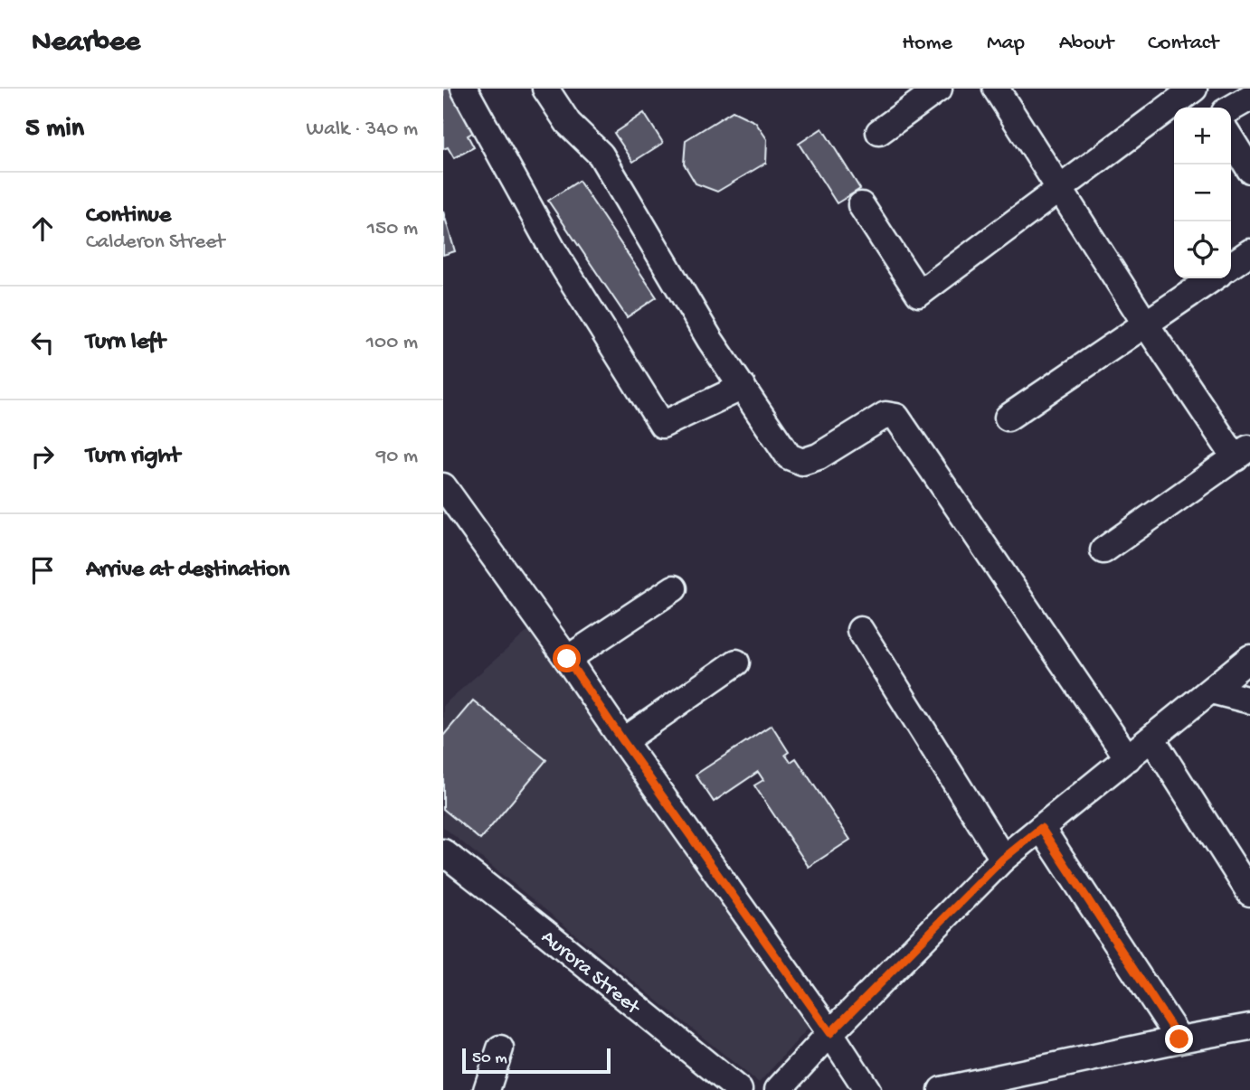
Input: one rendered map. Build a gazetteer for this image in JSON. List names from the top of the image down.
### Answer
{
  "streets": {
    "street": ["Aurora Street"]
  },
  "scale_bar": "50 m",
  "page": {
    "header": "Nearbee",
    "nav": [
      "Home",
      "Map",
      "About",
      "Contact"
    ],
    "heading": ["5 min", "Walk · 340 m"],
    "map_buttons": ["+", "−"],
    "list": [
      ["Continue", "Calderon Street", "150 m"],
      ["Turn left", "100 m"],
      ["Turn right", "90 m"],
      "Arrive at destination"
    ],
    "scale": "50 m"
  }
}
